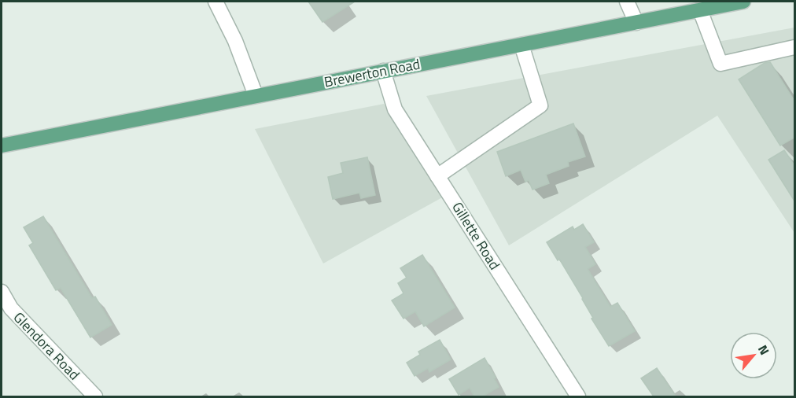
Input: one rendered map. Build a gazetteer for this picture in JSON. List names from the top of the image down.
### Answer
{
  "streets": {
    "main road": ["Brewerton Road"],
    "street": ["Gillette Road", "Glendora Road"]
  },
  "crossings": [
    ["Brewerton Road", "Gillette Road"]
  ],
  "north": "top right"
}
